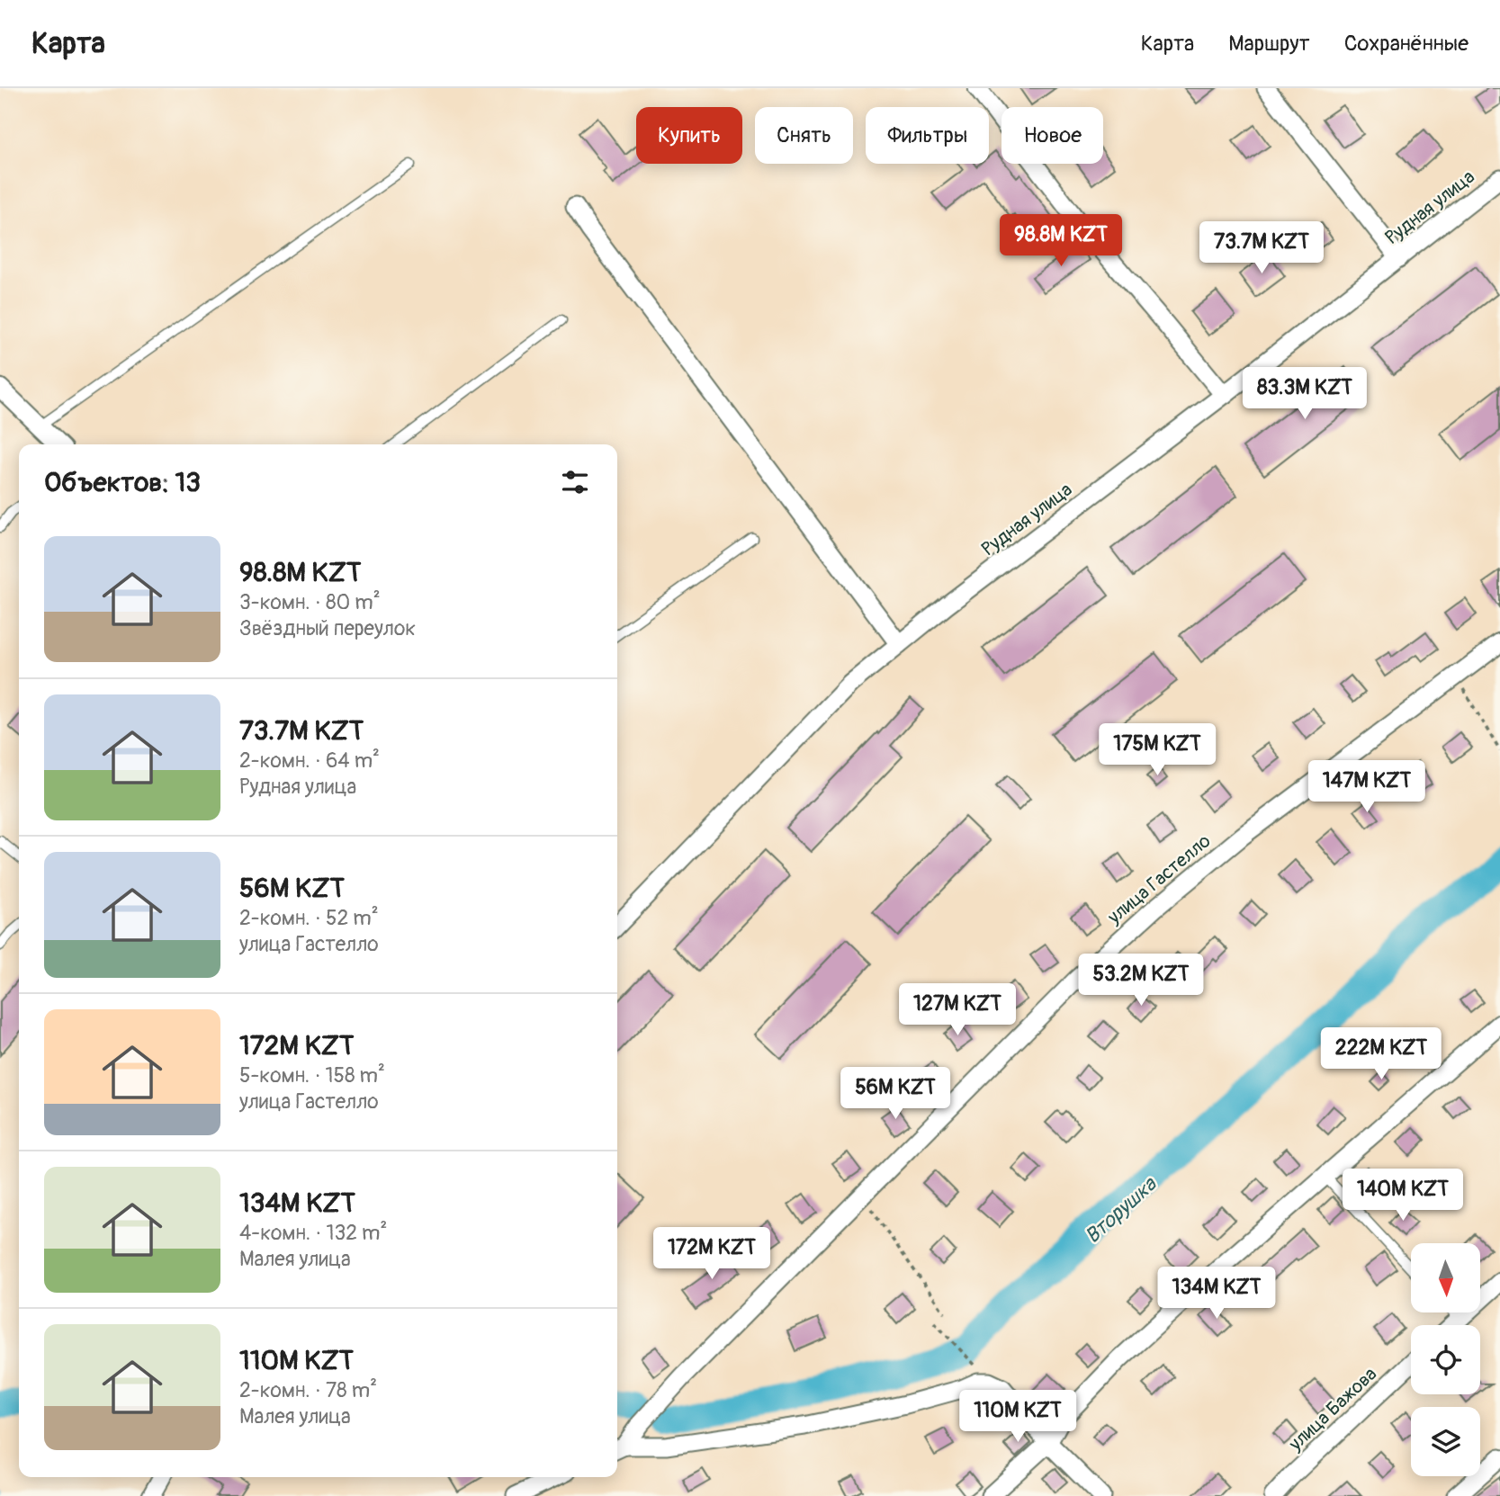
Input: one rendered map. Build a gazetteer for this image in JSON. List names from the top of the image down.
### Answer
{
  "streets": {
    "street": ["Рудная улица", "улица Гастелло", "улица Бажова"]
  },
  "water": ["Вторушка"],
  "north": "bottom",
  "page": {
    "header": "Карта",
    "nav": ["Карта", "Маршрут", "Сохранённые"],
    "chip": [
      "Купить",
      "Снять",
      "Фильтры",
      "Новое"
    ],
    "price": [
      "98.8M KZT",
      "73.7M KZT",
      "83.3M KZT",
      "175M KZT",
      "147M KZT",
      "53.2M KZT",
      "127M KZT",
      "222M KZT",
      "56M KZT",
      "140M KZT",
      "172M KZT",
      "134M KZT",
      "110M KZT"
    ],
    "heading": "Объектов: 13",
    "list": [
      {
        "name": "98.8M KZT",
        "note": "3-комн. · 80 m² · Звёздный переулок"
      },
      {
        "name": "73.7M KZT",
        "note": "2-комн. · 64 m² · Рудная улица"
      },
      {
        "name": "56M KZT",
        "note": "2-комн. · 52 m² · улица Гастелло"
      },
      {
        "name": "172M KZT",
        "note": "5-комн. · 158 m² · улица Гастелло"
      },
      {
        "name": "134M KZT",
        "note": "4-комн. · 132 m² · Малея улица"
      },
      {
        "name": "110M KZT",
        "note": "2-комн. · 78 m² · Малея улица"
      }
    ]
  }
}
